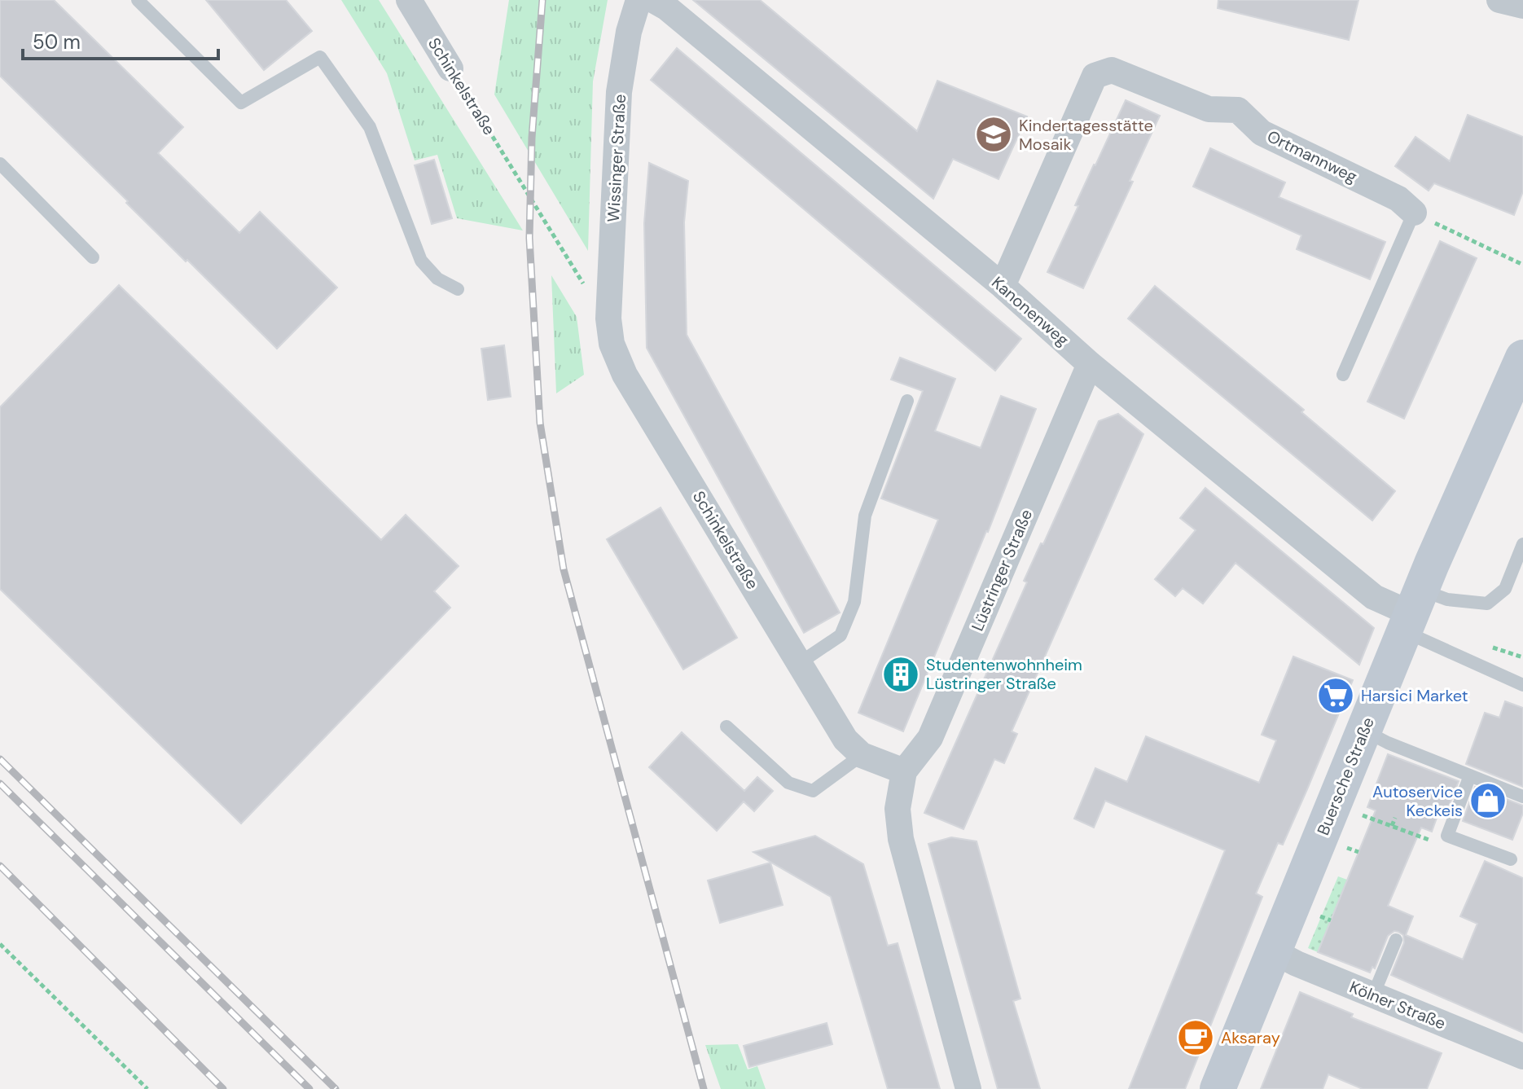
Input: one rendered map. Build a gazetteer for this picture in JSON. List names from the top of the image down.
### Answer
{
  "streets": {
    "main road": ["Buersche Straße"],
    "street": [
      "Schinkelstraße",
      "Ortmannweg",
      "Wissinger Straße",
      "Kanonenweg",
      "Lüstringer Straße",
      "Kölner Straße"
    ]
  },
  "crossings": [
    ["Schinkelstraße", "Wissinger Straße"],
    ["Schinkelstraße", "Lüstringer Straße"],
    ["Ortmannweg", "Kanonenweg"],
    ["Kanonenweg", "Lüstringer Straße"],
    ["Kanonenweg", "Buersche Straße"],
    ["Buersche Straße", "Kölner Straße"]
  ],
  "places": {
    "school or university": ["Kindertagesstätte Mosaik"],
    "building": ["Studentenwohnheim Lüstringer Straße"],
    "supermarket": ["Harsici Market"],
    "shop": ["Autoservice Keckeis"],
    "cafe": ["Aksaray"]
  },
  "scale_bar": "50 m"
}
